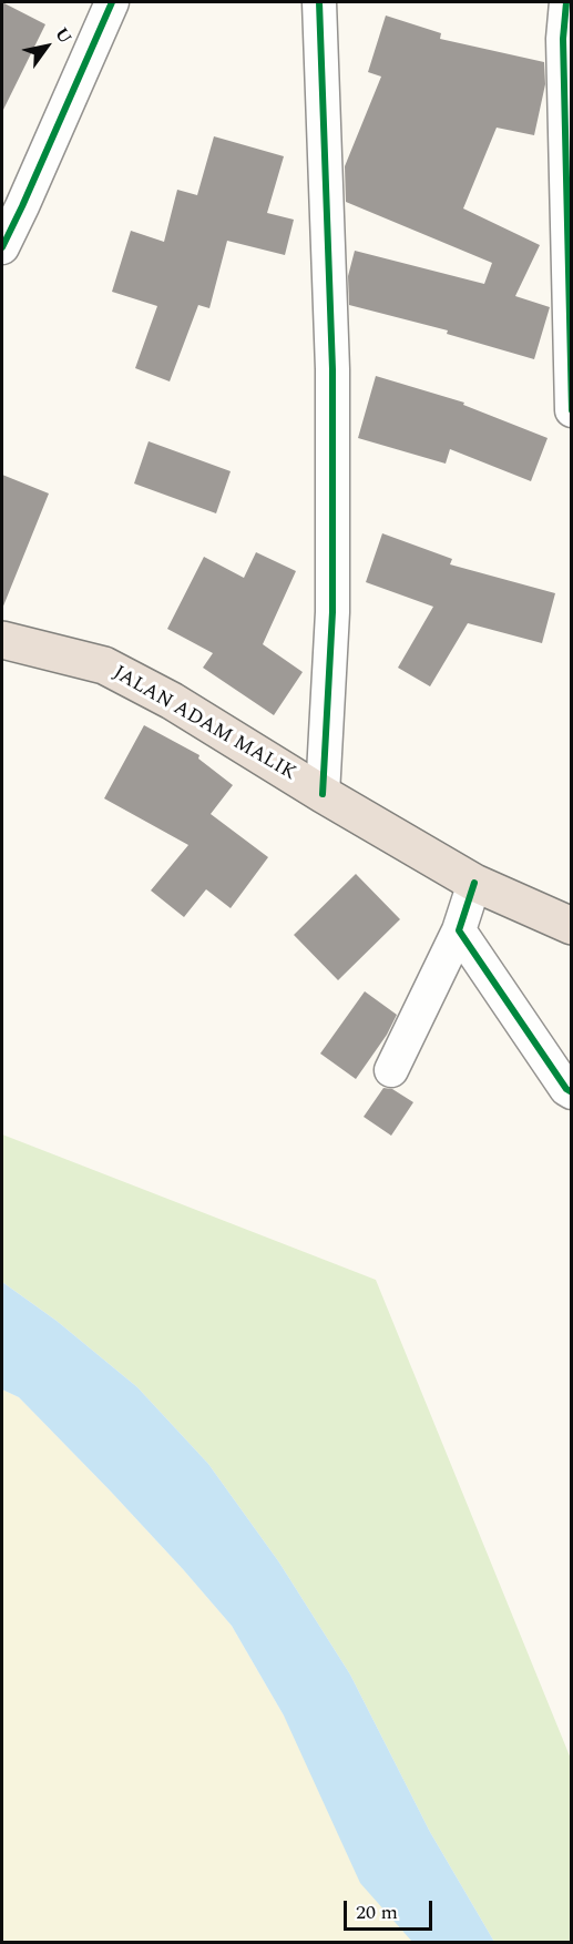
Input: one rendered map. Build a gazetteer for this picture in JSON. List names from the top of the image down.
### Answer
{
  "streets": {
    "highway": ["JALAN ADAM MALIK"]
  },
  "scale_bar": "20 m",
  "north": "top right"
}
